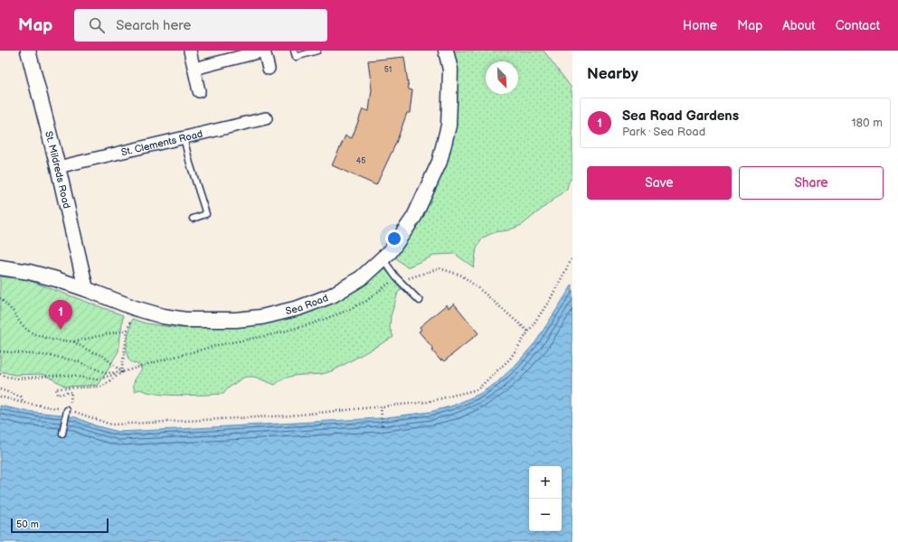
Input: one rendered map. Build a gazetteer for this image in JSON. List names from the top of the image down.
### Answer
{
  "streets": {
    "street": ["St. Clements Road", "St. Mildreds Road", "Sea Road"]
  },
  "crossings": [
    ["St. Clements Road", "St. Mildreds Road"],
    ["St. Mildreds Road", "Sea Road"]
  ],
  "house_numbers": ["51", "45"],
  "scale_bar": "50 m",
  "north": "bottom right",
  "page": {
    "header": "Map",
    "search": "Search here",
    "nav": [
      "Home",
      "Map",
      "About",
      "Contact"
    ],
    "heading": "Nearby",
    "list": [
      {
        "mark": "1",
        "name": "Sea Road Gardens",
        "note": "Park · Sea Road",
        "value": "180 m"
      }
    ],
    "buttons": ["Save", "Share"],
    "pins": "1",
    "map_buttons": ["+", "−"],
    "scale": "50 m"
  }
}
